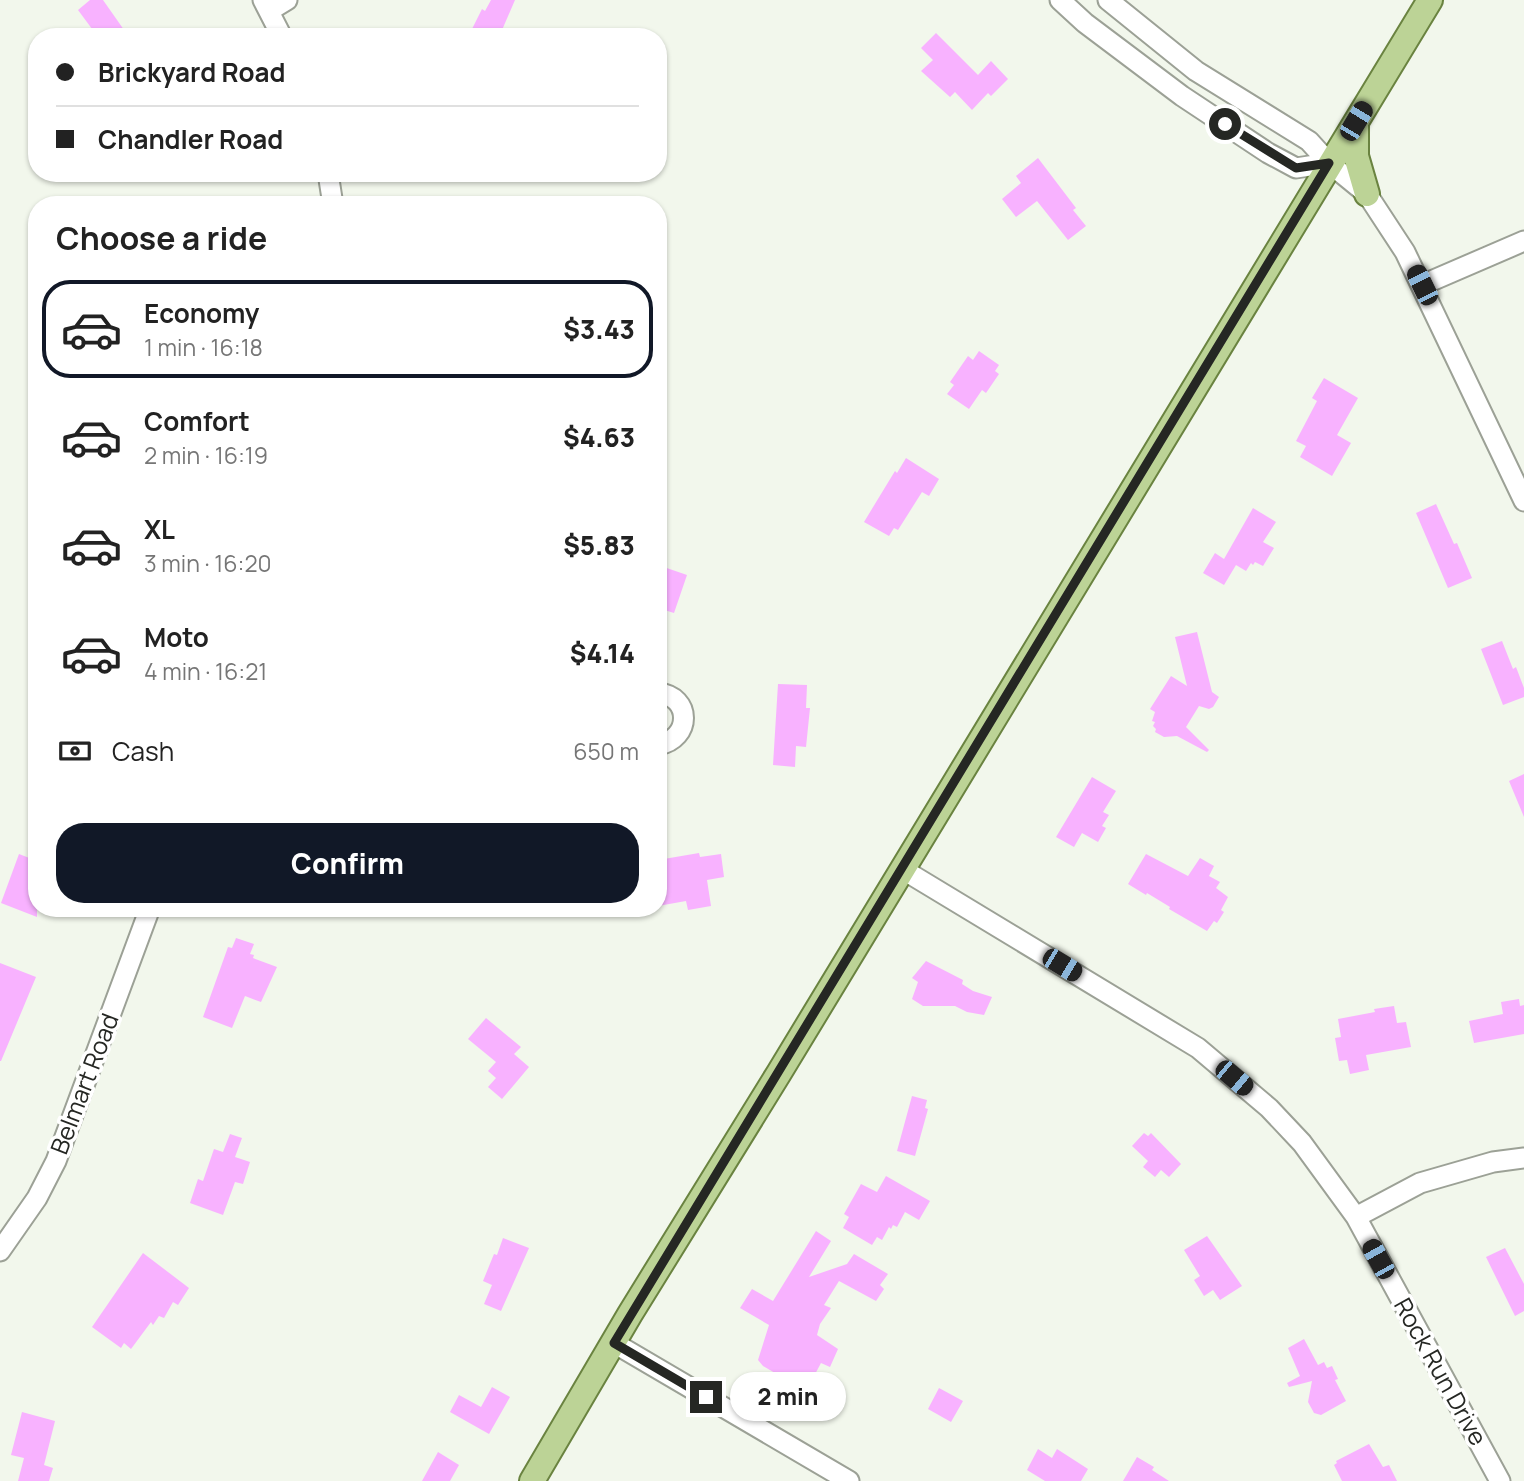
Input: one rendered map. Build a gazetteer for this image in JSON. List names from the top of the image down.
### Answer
{
  "streets": {
    "street": ["Belmart Road", "Rock Run Drive"]
  },
  "page": {
    "banner": ["Brickyard Road", "Chandler Road"],
    "heading": "Choose a ride",
    "list": [
      {
        "name": "Economy",
        "note": "1 min · 16:18",
        "value": "$3.43"
      },
      {
        "name": "Comfort",
        "note": "2 min · 16:19",
        "value": "$4.63"
      },
      {
        "name": "XL",
        "note": "3 min · 16:20",
        "value": "$5.83"
      },
      {
        "name": "Moto",
        "note": "4 min · 16:21",
        "value": "$4.14"
      }
    ],
    "pay": ["Cash", "650 m"],
    "buttons": "Confirm",
    "bubble": "2 min"
  }
}
